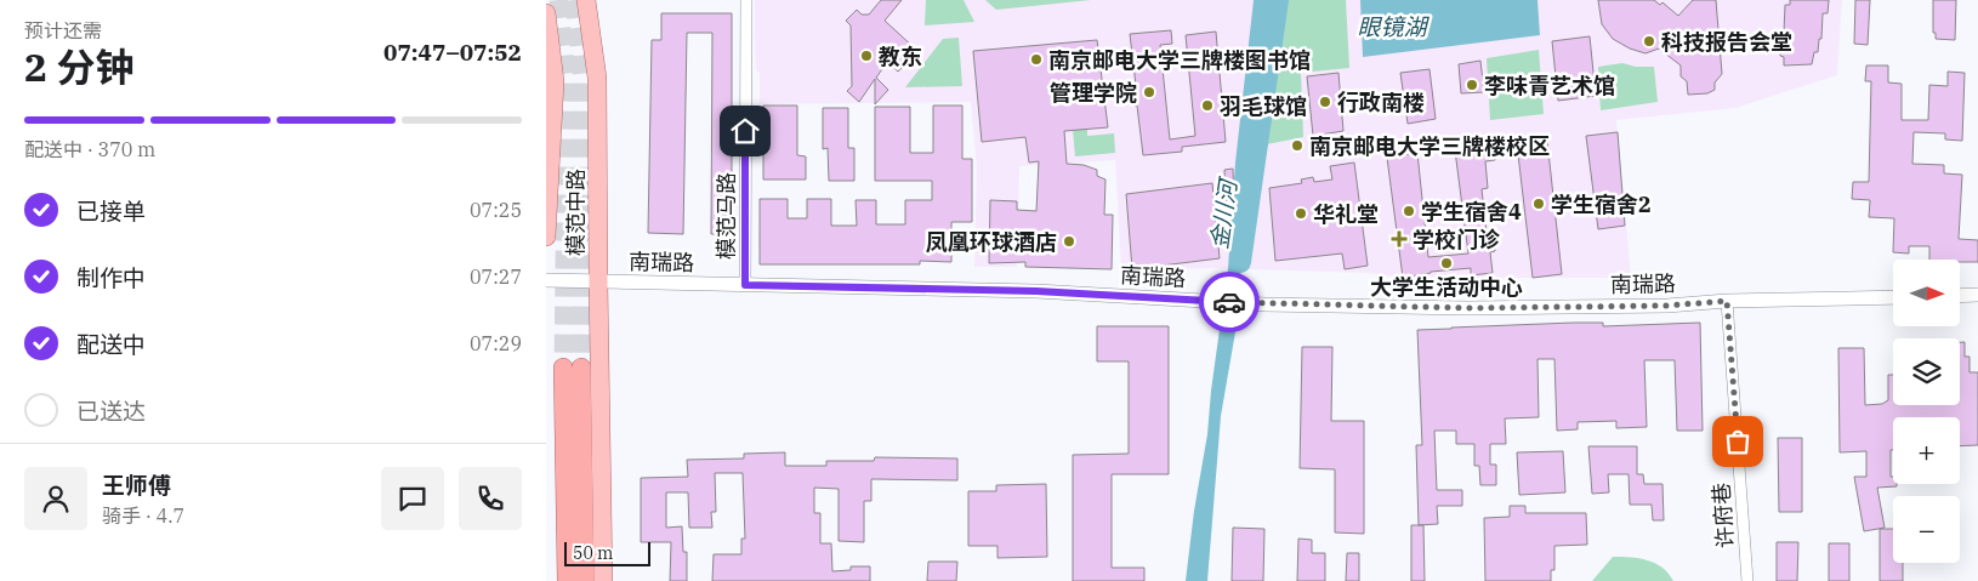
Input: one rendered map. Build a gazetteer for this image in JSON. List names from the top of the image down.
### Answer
{
  "streets": {
    "main road": ["模范中路"],
    "street": ["模范马路", "南瑞路", "许府巷"]
  },
  "crossings": [
    ["模范中路", "南瑞路"],
    ["模范马路", "南瑞路"],
    ["南瑞路", "许府巷"]
  ],
  "water": ["眼镜湖", "金川河"],
  "places": {
    "other": [
      "科技报告会堂",
      "教东",
      "南京邮电大学三牌楼图书馆",
      "李味青艺术馆",
      "管理学院",
      "行政南楼",
      "羽毛球馆",
      "南京邮电大学三牌楼校区",
      "学生宿舍2",
      "学生宿舍4",
      "华礼堂",
      "凤凰环球酒店",
      "大学生活动中心"
    ],
    "health": ["学校门诊"]
  },
  "scale_bar": "50 m",
  "north": "right",
  "page": {
    "heading": ["2 分钟", "预计还需", "07:47–07:52"],
    "panel": ["王师傅", "骑手 · 4.7"],
    "bar": "配送中 · 370 m",
    "list": [
      ["已接单", "07:25"],
      ["制作中", "07:27"],
      ["配送中", "07:29"],
      "已送达"
    ],
    "map_buttons": ["+", "−"],
    "scale": "50 m"
  }
}
